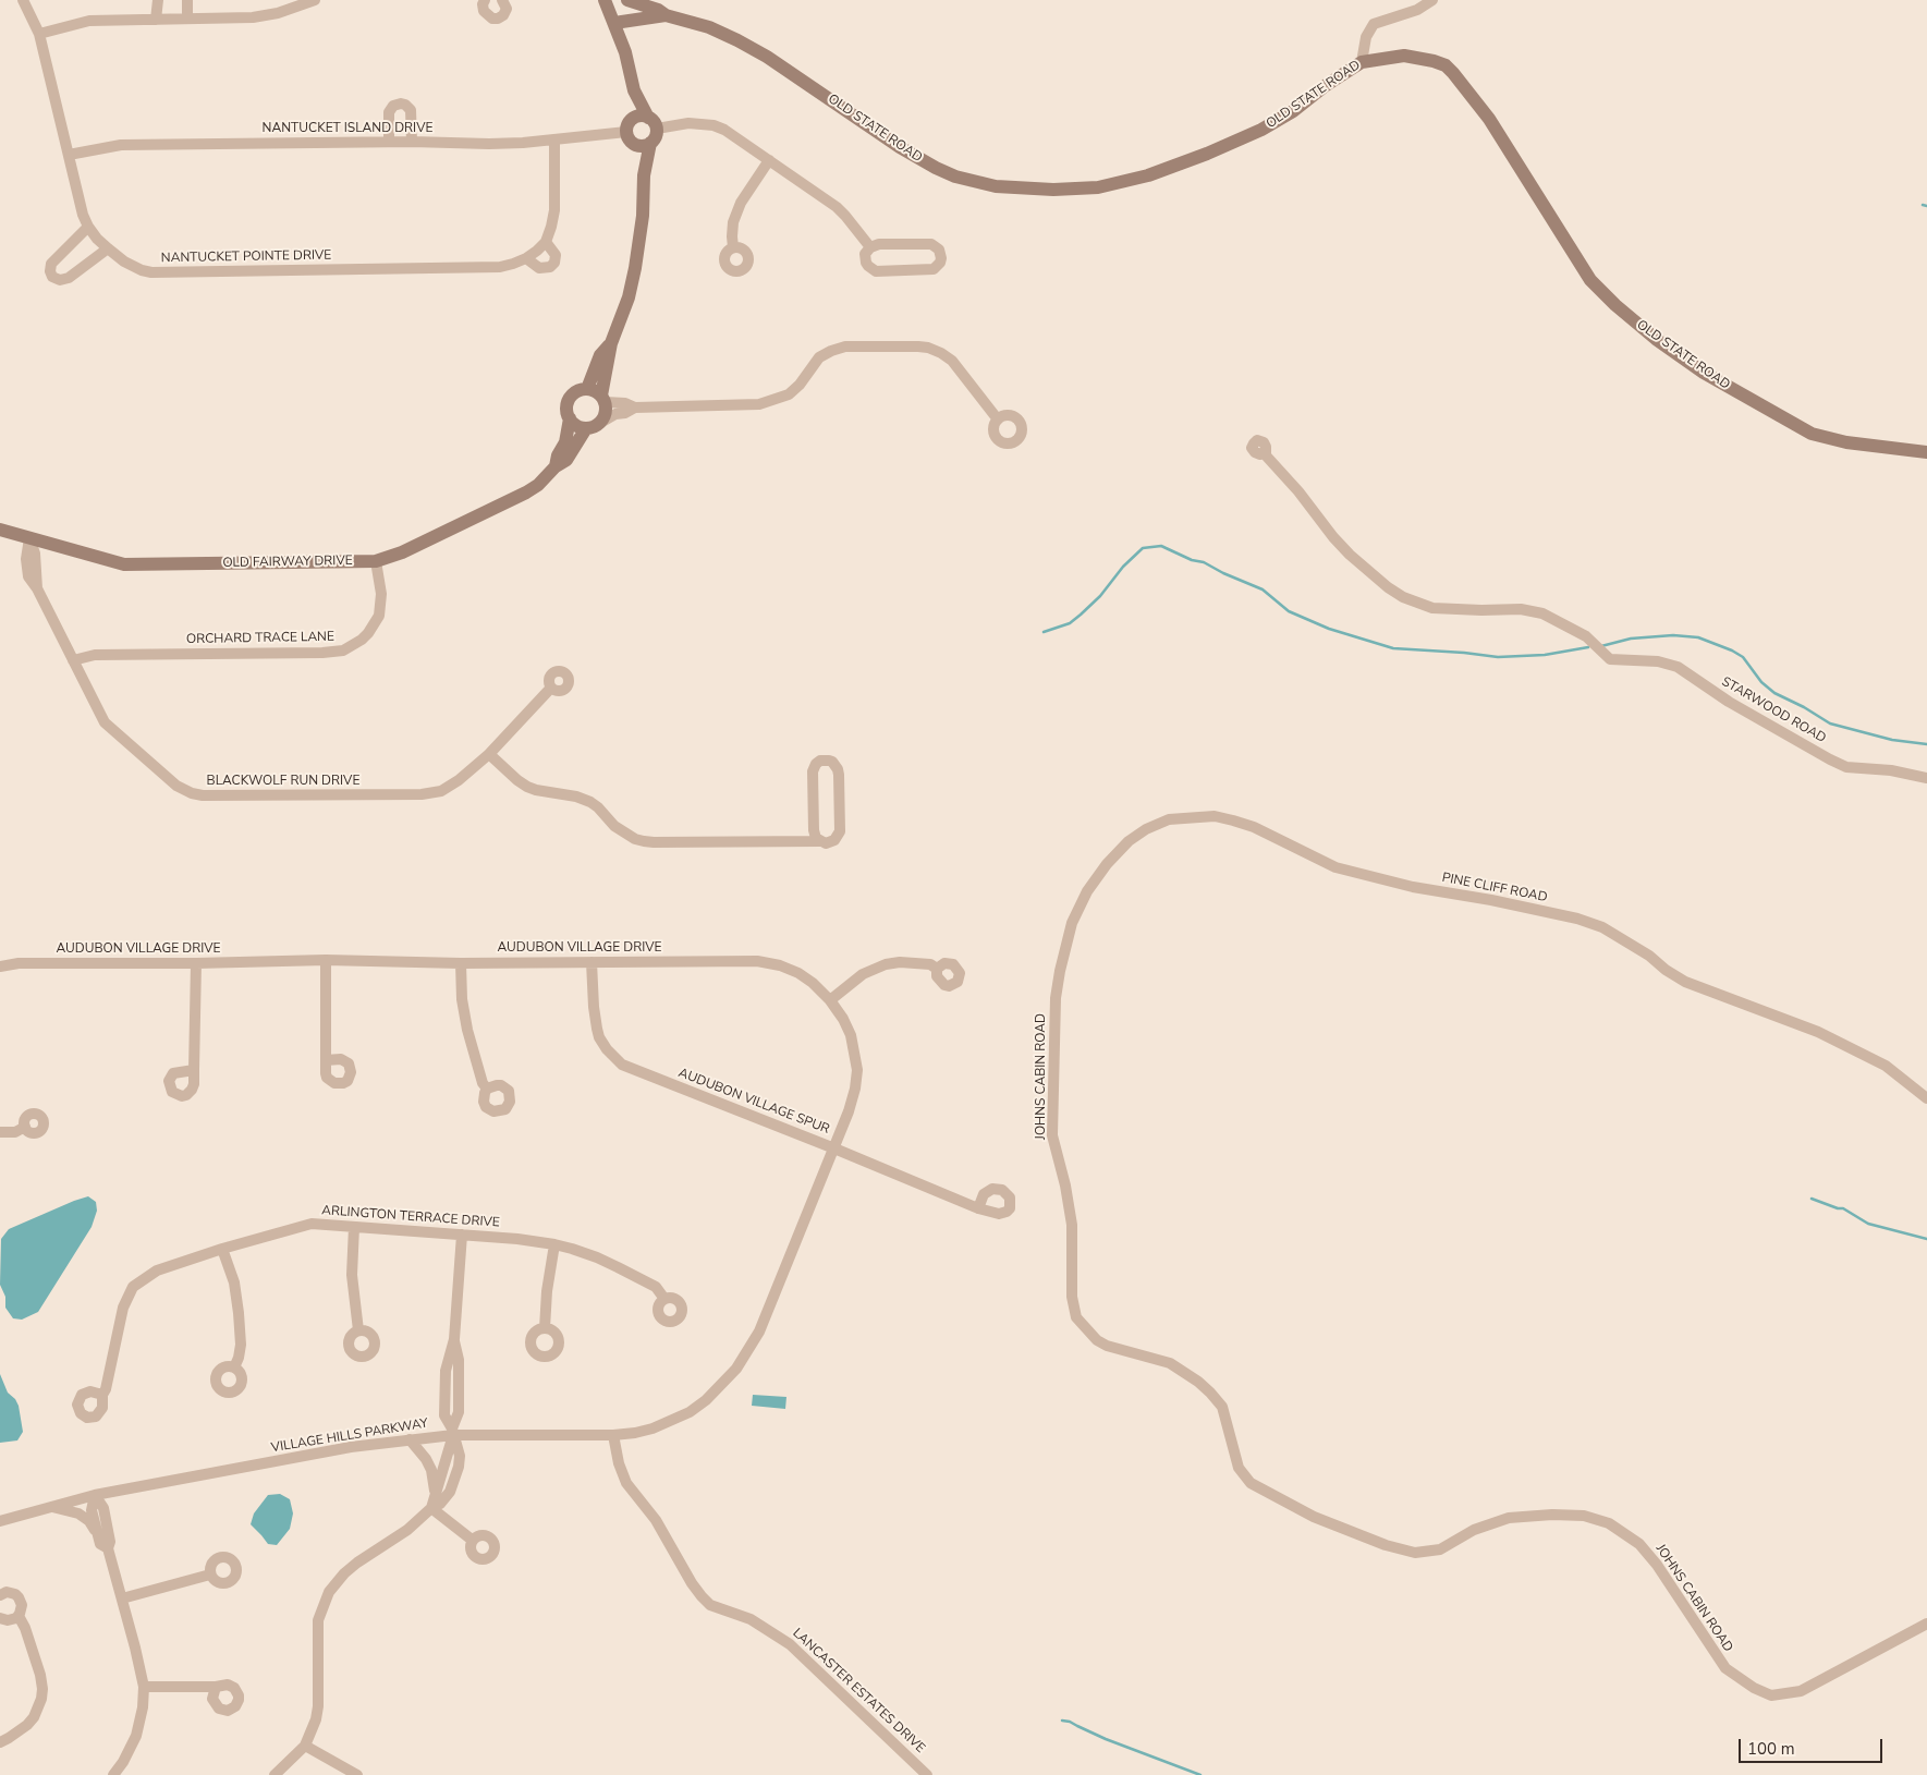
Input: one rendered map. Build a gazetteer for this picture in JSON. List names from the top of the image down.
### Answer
{
  "streets": {
    "street": [
      "OLD STATE ROAD",
      "NANTUCKET ISLAND DRIVE",
      "NANTUCKET POINTE DRIVE",
      "OLD FAIRWAY DRIVE",
      "ORCHARD TRACE LANE",
      "STARWOOD ROAD",
      "BLACKWOLF RUN DRIVE",
      "PINE CLIFF ROAD",
      "AUDUBON VILLAGE DRIVE",
      "JOHNS CABIN ROAD",
      "AUDUBON VILLAGE SPUR",
      "ARLINGTON TERRACE DRIVE",
      "VILLAGE HILLS PARKWAY",
      "LANCASTER ESTATES DRIVE"
    ]
  },
  "crossings": [
    ["NANTUCKET ISLAND DRIVE", "NANTUCKET POINTE DRIVE"],
    ["OLD FAIRWAY DRIVE", "ORCHARD TRACE LANE"],
    ["OLD FAIRWAY DRIVE", "BLACKWOLF RUN DRIVE"],
    ["ORCHARD TRACE LANE", "BLACKWOLF RUN DRIVE"],
    ["PINE CLIFF ROAD", "JOHNS CABIN ROAD"],
    ["AUDUBON VILLAGE DRIVE", "AUDUBON VILLAGE SPUR"],
    ["AUDUBON VILLAGE DRIVE", "VILLAGE HILLS PARKWAY"],
    ["VILLAGE HILLS PARKWAY", "LANCASTER ESTATES DRIVE"]
  ],
  "scale_bar": "100 m"
}
